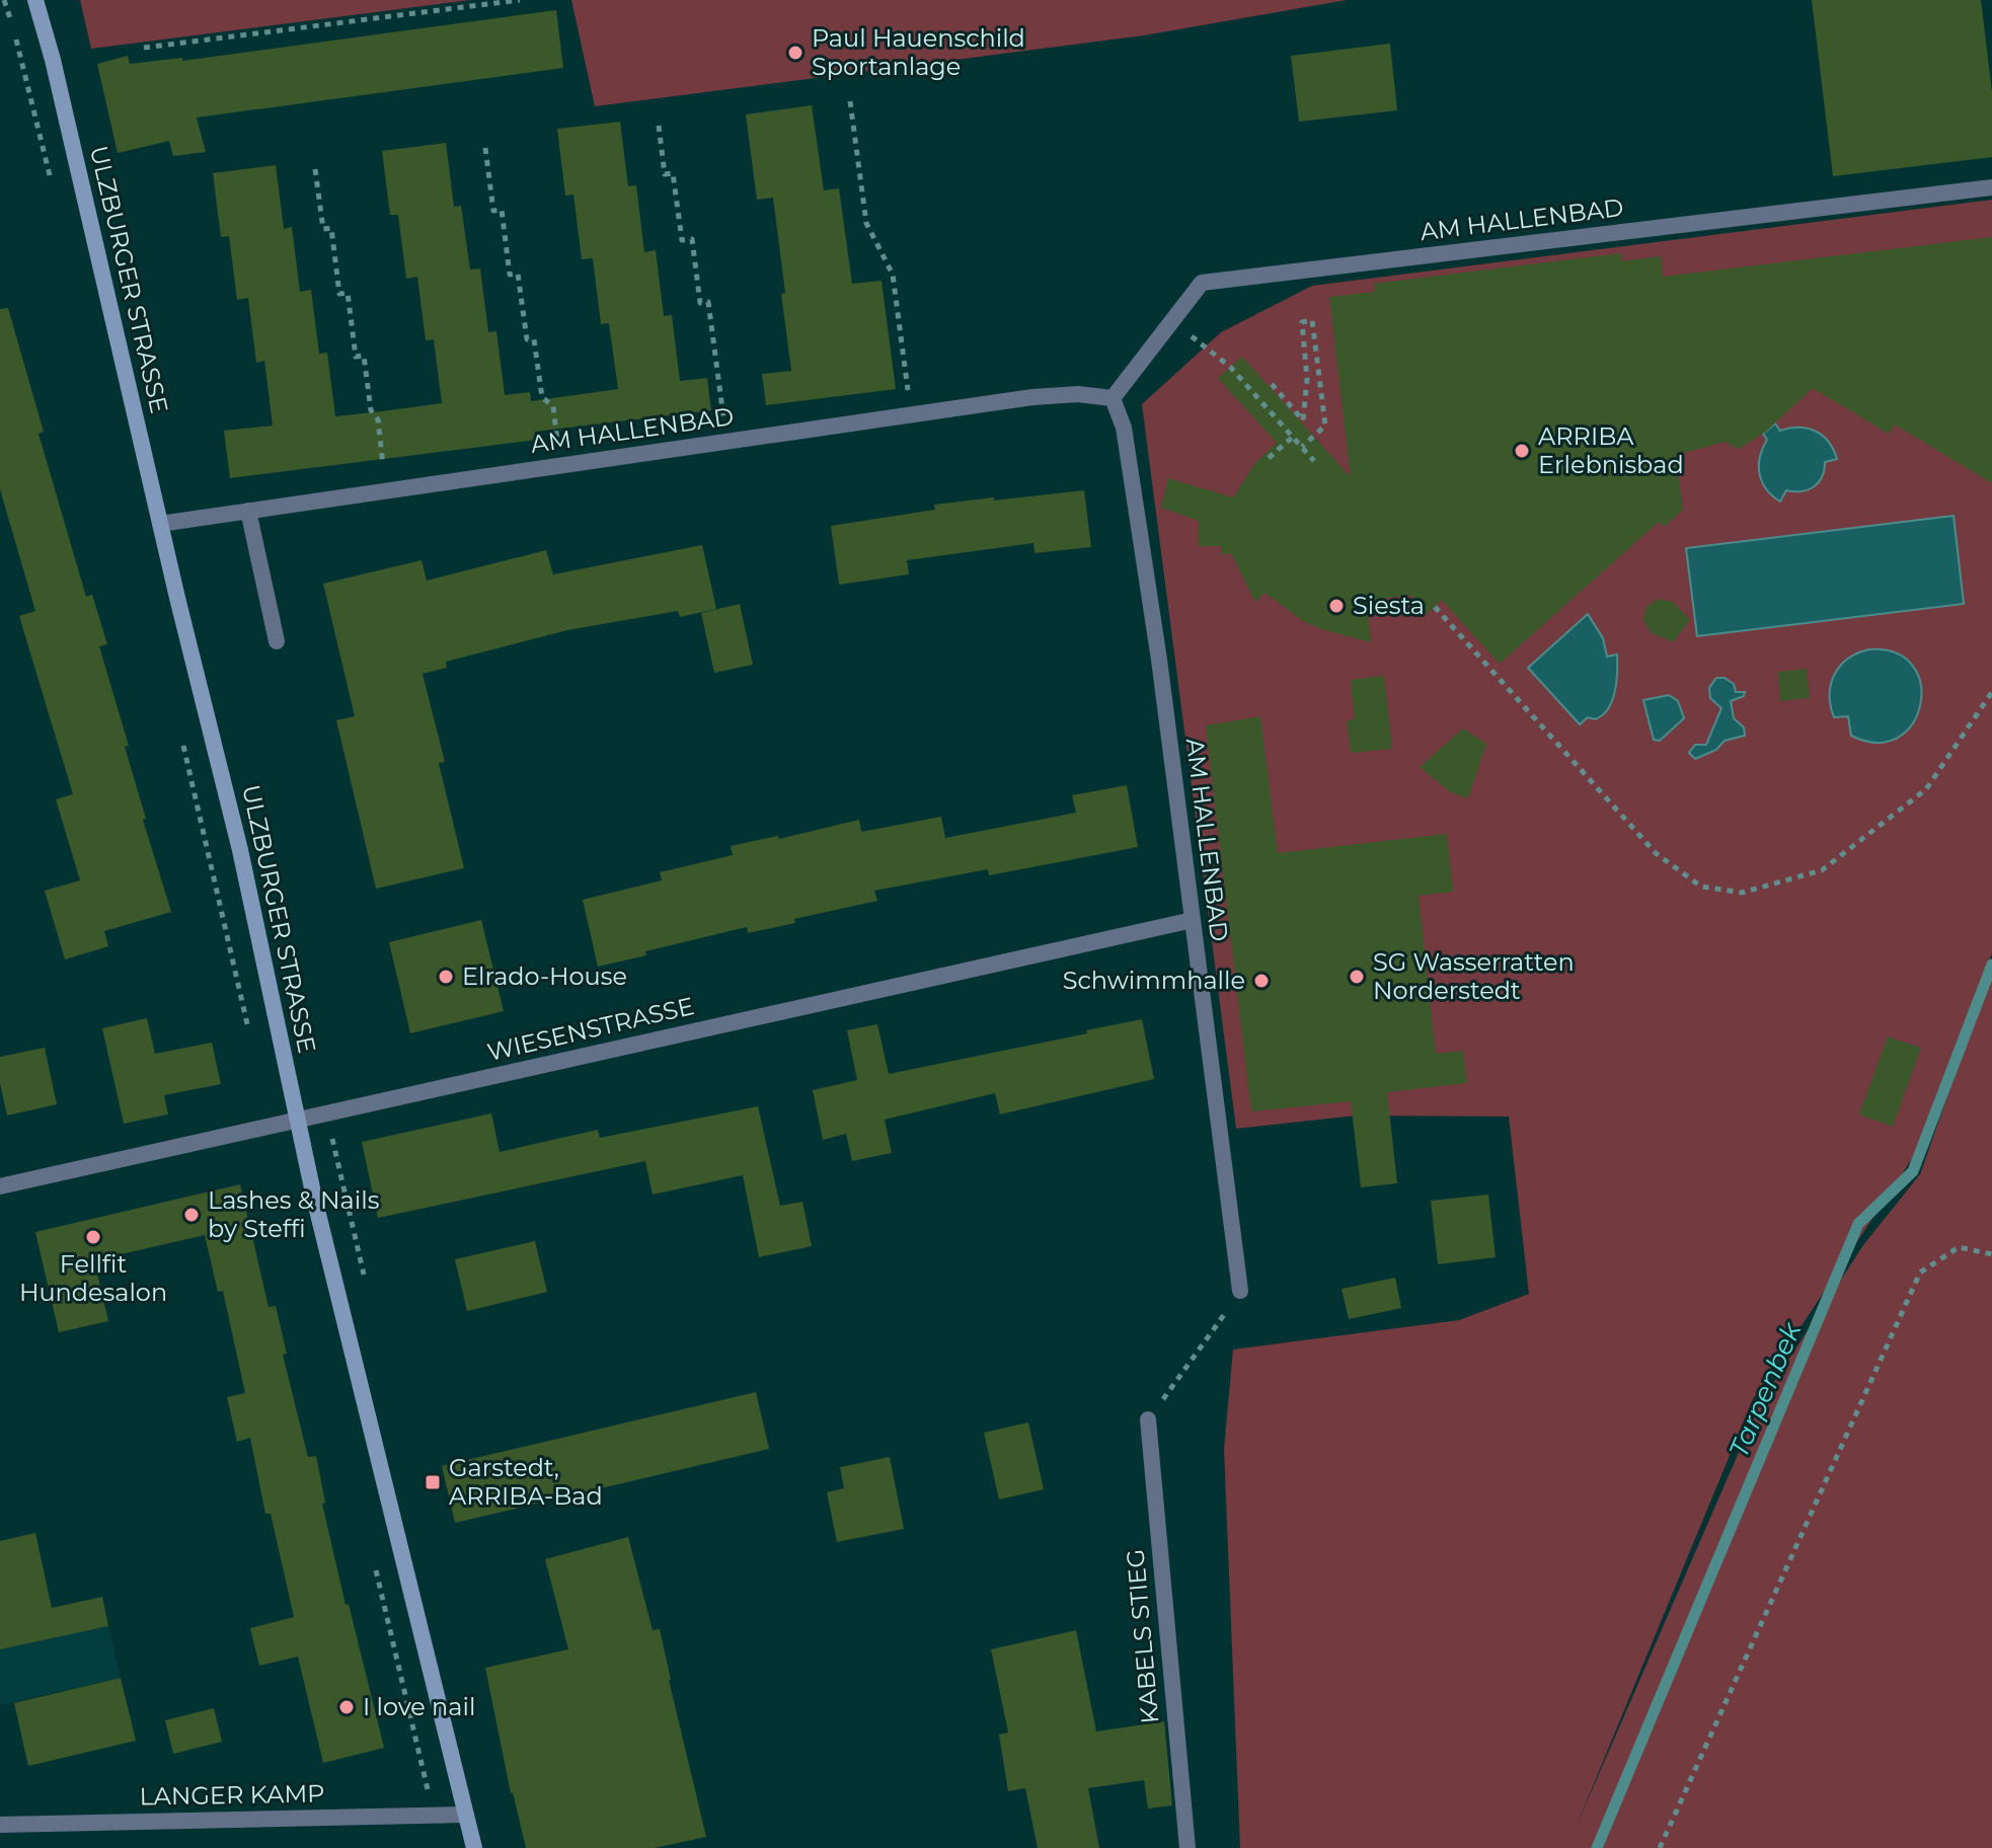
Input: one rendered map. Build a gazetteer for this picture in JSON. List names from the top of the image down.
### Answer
{
  "streets": {
    "main road": ["ULZBURGER STRASSE"],
    "street": [
      "AM HALLENBAD",
      "WIESENSTRASSE",
      "KABELS STIEG",
      "LANGER KAMP"
    ]
  },
  "crossings": [
    ["AM HALLENBAD", "ULZBURGER STRASSE"],
    ["AM HALLENBAD", "WIESENSTRASSE"],
    ["ULZBURGER STRASSE", "WIESENSTRASSE"],
    ["ULZBURGER STRASSE", "LANGER KAMP"]
  ],
  "water": ["Tarpenbek"],
  "places": {
    "other": [
      "Paul Hauenschild Sportanlage",
      "ARRIBA Erlebnisbad",
      "Siesta",
      "Elrado-House",
      "SG Wasserratten Norderstedt",
      "Schwimmhalle",
      "Lashes & Nails by Steffi",
      "Fellfit Hundesalon",
      "I love nail"
    ],
    "transit": ["Garstedt, ARRIBA-Bad"]
  }
}
